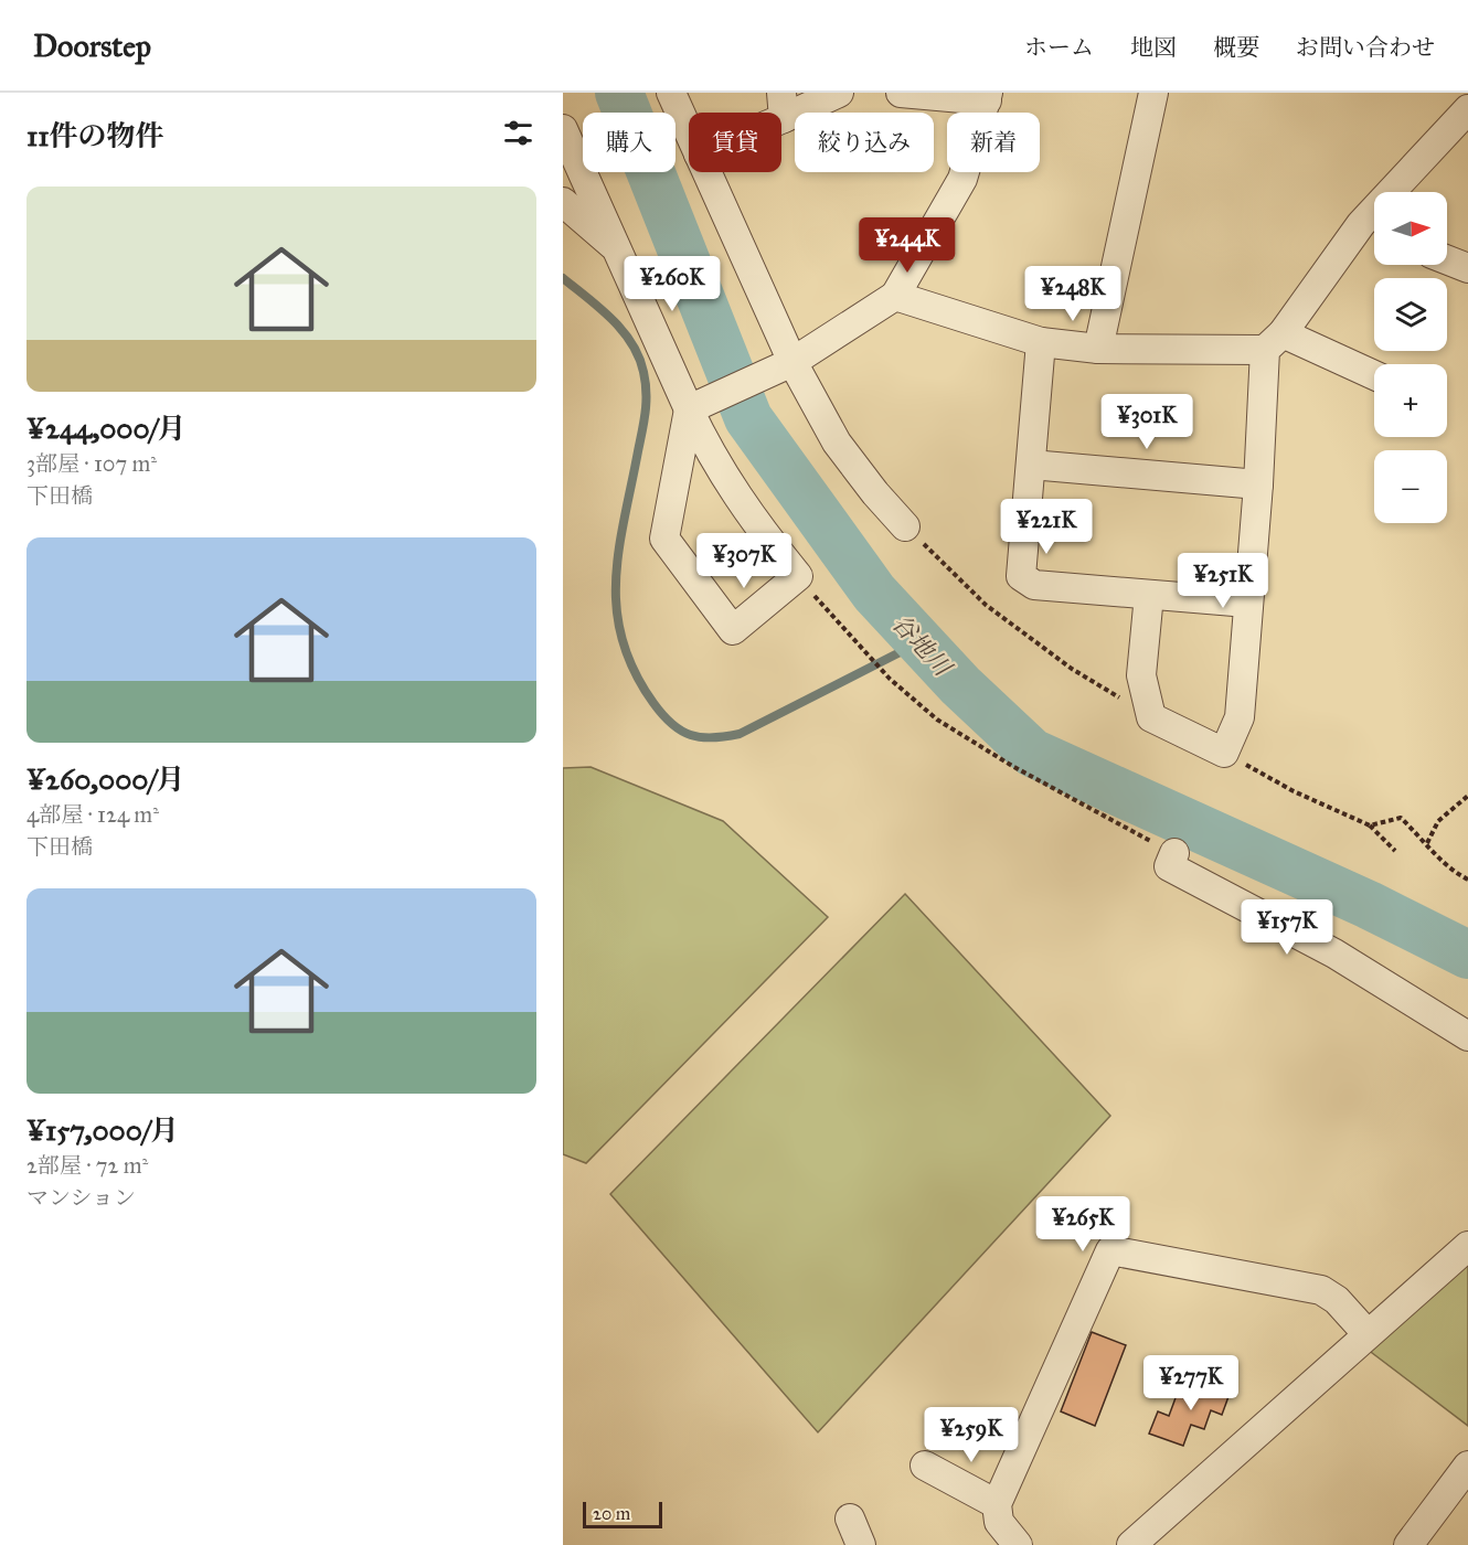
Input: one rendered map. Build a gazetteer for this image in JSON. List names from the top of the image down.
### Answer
{
  "water": ["谷地川"],
  "scale_bar": "20 m",
  "north": "right",
  "page": {
    "header": "Doorstep",
    "nav": [
      "ホーム",
      "地図",
      "概要",
      "お問い合わせ"
    ],
    "heading": "11件の物件",
    "chip": [
      "購入",
      "賃貸",
      "絞り込み",
      "新着"
    ],
    "list": [
      {
        "name": "¥244,000/月",
        "note": "3部屋 · 107 m² · 下田橋"
      },
      {
        "name": "¥260,000/月",
        "note": "4部屋 · 124 m² · 下田橋"
      },
      {
        "name": "¥157,000/月",
        "note": "2部屋 · 72 m² · マンション"
      }
    ],
    "map_buttons": ["+", "−"],
    "price": [
      "¥244K",
      "¥260K",
      "¥248K",
      "¥301K",
      "¥221K",
      "¥307K",
      "¥251K",
      "¥157K",
      "¥265K",
      "¥277K",
      "¥259K"
    ],
    "scale": "20 m"
  }
}
